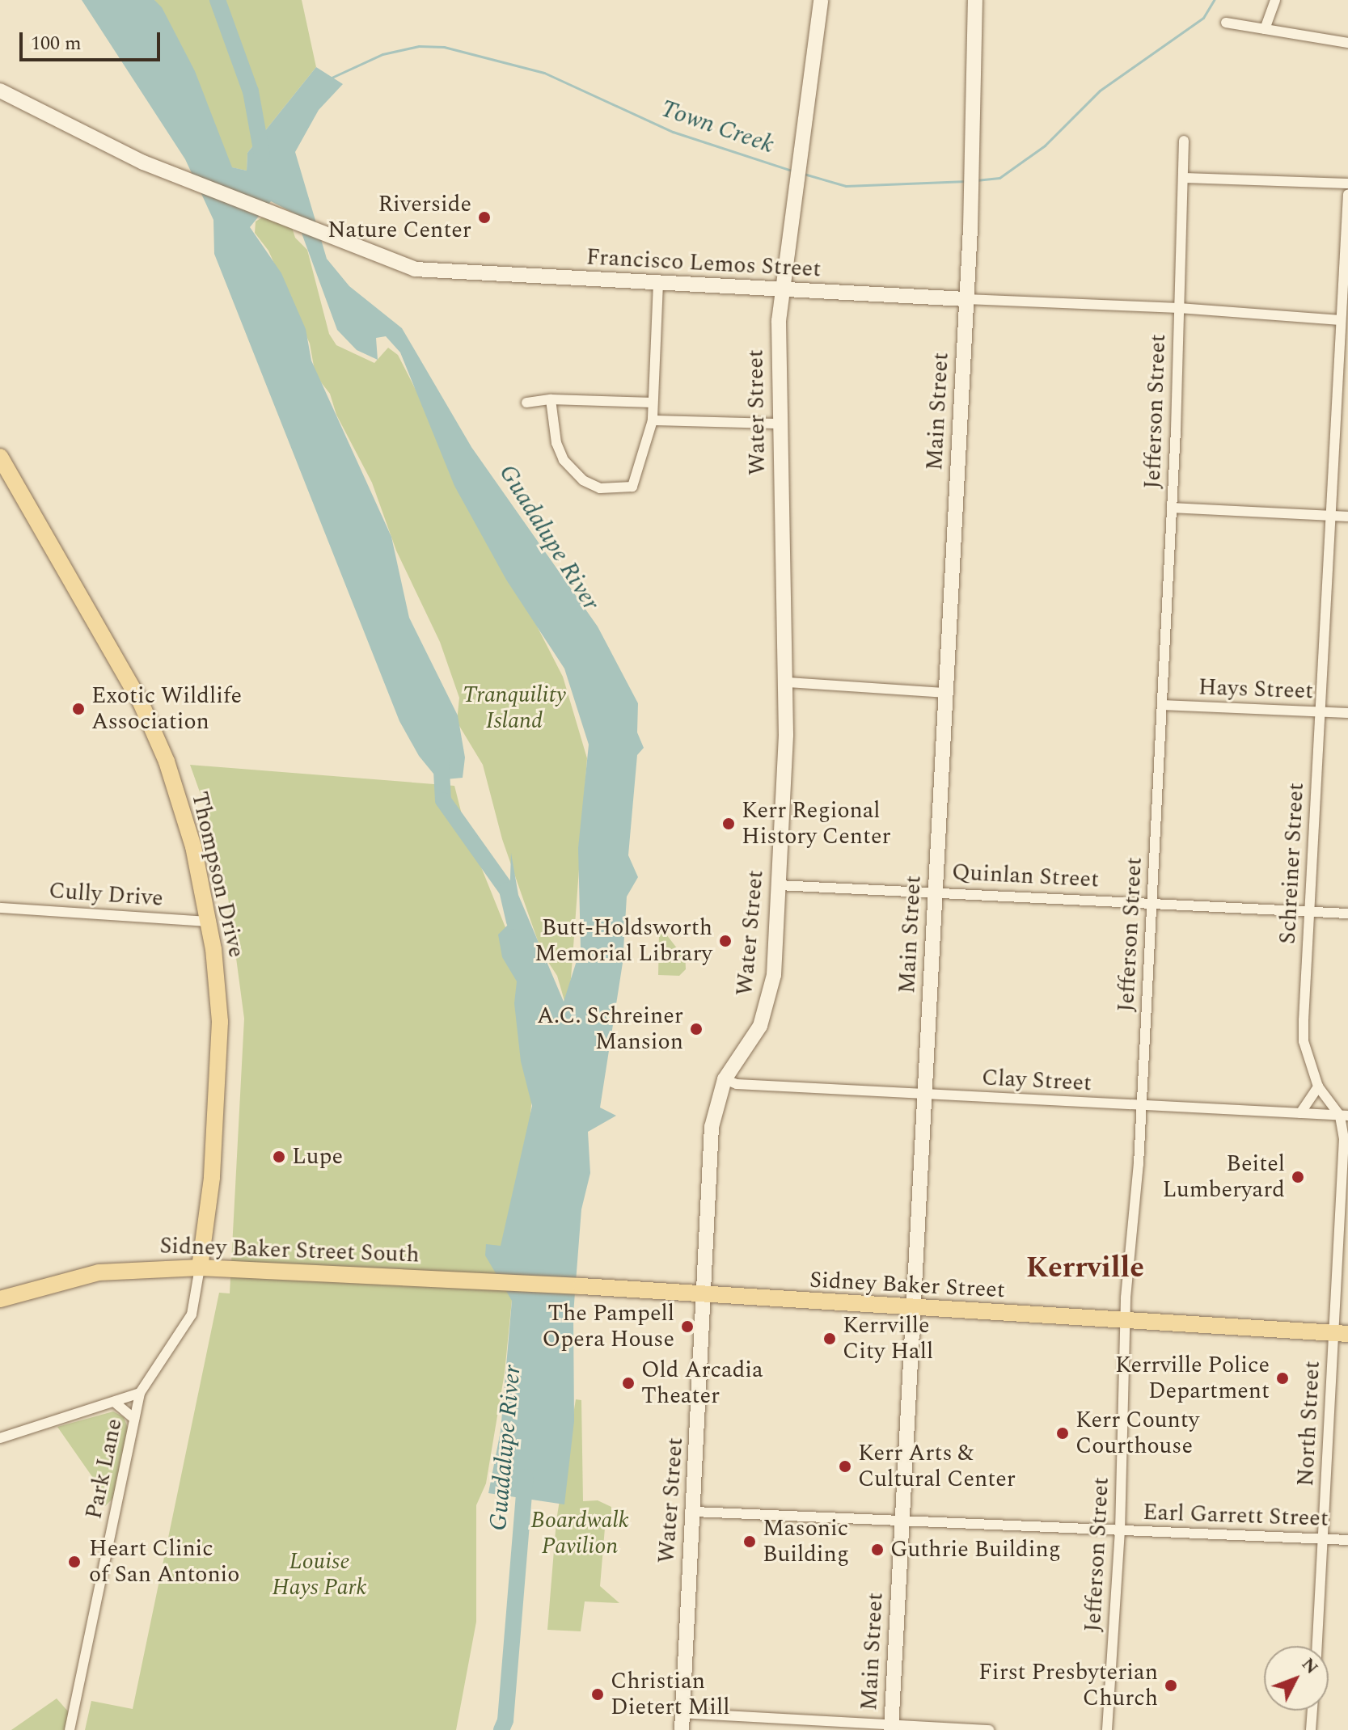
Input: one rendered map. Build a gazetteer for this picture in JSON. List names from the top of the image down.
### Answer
{
  "streets": {
    "main road": ["Thompson Drive", "Sidney Baker Street South", "Sidney Baker Street"],
    "street": [
      "Francisco Lemos Street",
      "Main Street",
      "Jefferson Street",
      "Water Street",
      "Hays Street",
      "Schreiner Street",
      "Quinlan Street",
      "Cully Drive",
      "Clay Street",
      "North Street",
      "Park Lane",
      "Earl Garrett Street"
    ]
  },
  "crossings": [
    ["Francisco Lemos Street", "Main Street"],
    ["Francisco Lemos Street", "Jefferson Street"],
    ["Francisco Lemos Street", "Water Street"],
    ["Francisco Lemos Street", "Schreiner Street"],
    ["Main Street", "Quinlan Street"],
    ["Main Street", "Clay Street"],
    ["Main Street", "Sidney Baker Street"],
    ["Main Street", "Earl Garrett Street"],
    ["Jefferson Street", "Hays Street"],
    ["Jefferson Street", "Quinlan Street"],
    ["Jefferson Street", "Clay Street"],
    ["Jefferson Street", "Sidney Baker Street"],
    ["Jefferson Street", "Earl Garrett Street"],
    ["Water Street", "Quinlan Street"],
    ["Water Street", "Clay Street"],
    ["Water Street", "Sidney Baker Street"],
    ["Water Street", "Earl Garrett Street"],
    ["Hays Street", "Schreiner Street"],
    ["Schreiner Street", "Quinlan Street"],
    ["Schreiner Street", "Clay Street"],
    ["Thompson Drive", "Cully Drive"],
    ["Thompson Drive", "Sidney Baker Street South"],
    ["Thompson Drive", "Park Lane"],
    ["Sidney Baker Street South", "Sidney Baker Street"],
    ["Sidney Baker Street South", "Park Lane"],
    ["Sidney Baker Street", "North Street"],
    ["North Street", "Earl Garrett Street"]
  ],
  "districts": ["Kerrville"],
  "water": ["Town Creek", "Guadalupe River"],
  "parks": ["Tranquility Island", "Boardwalk Pavilion", "Louise Hays Park"],
  "places": [
    "Riverside Nature Center",
    "Exotic Wildlife Association",
    "Kerr Regional History Center",
    "Butt-Holdsworth Memorial Library",
    "A.C. Schreiner Mansion",
    "Lupe",
    "Beitel Lumberyard",
    "The Pampell Opera House",
    "Kerrville City Hall",
    "Kerrville Police Department",
    "Old Arcadia Theater",
    "Kerr County Courthouse",
    "Kerr Arts & Cultural Center",
    "Masonic Building",
    "Guthrie Building",
    "Heart Clinic of San Antonio",
    "First Presbyterian Church",
    "Christian Dietert Mill"
  ],
  "scale_bar": "100 m",
  "north": "top right"
}
